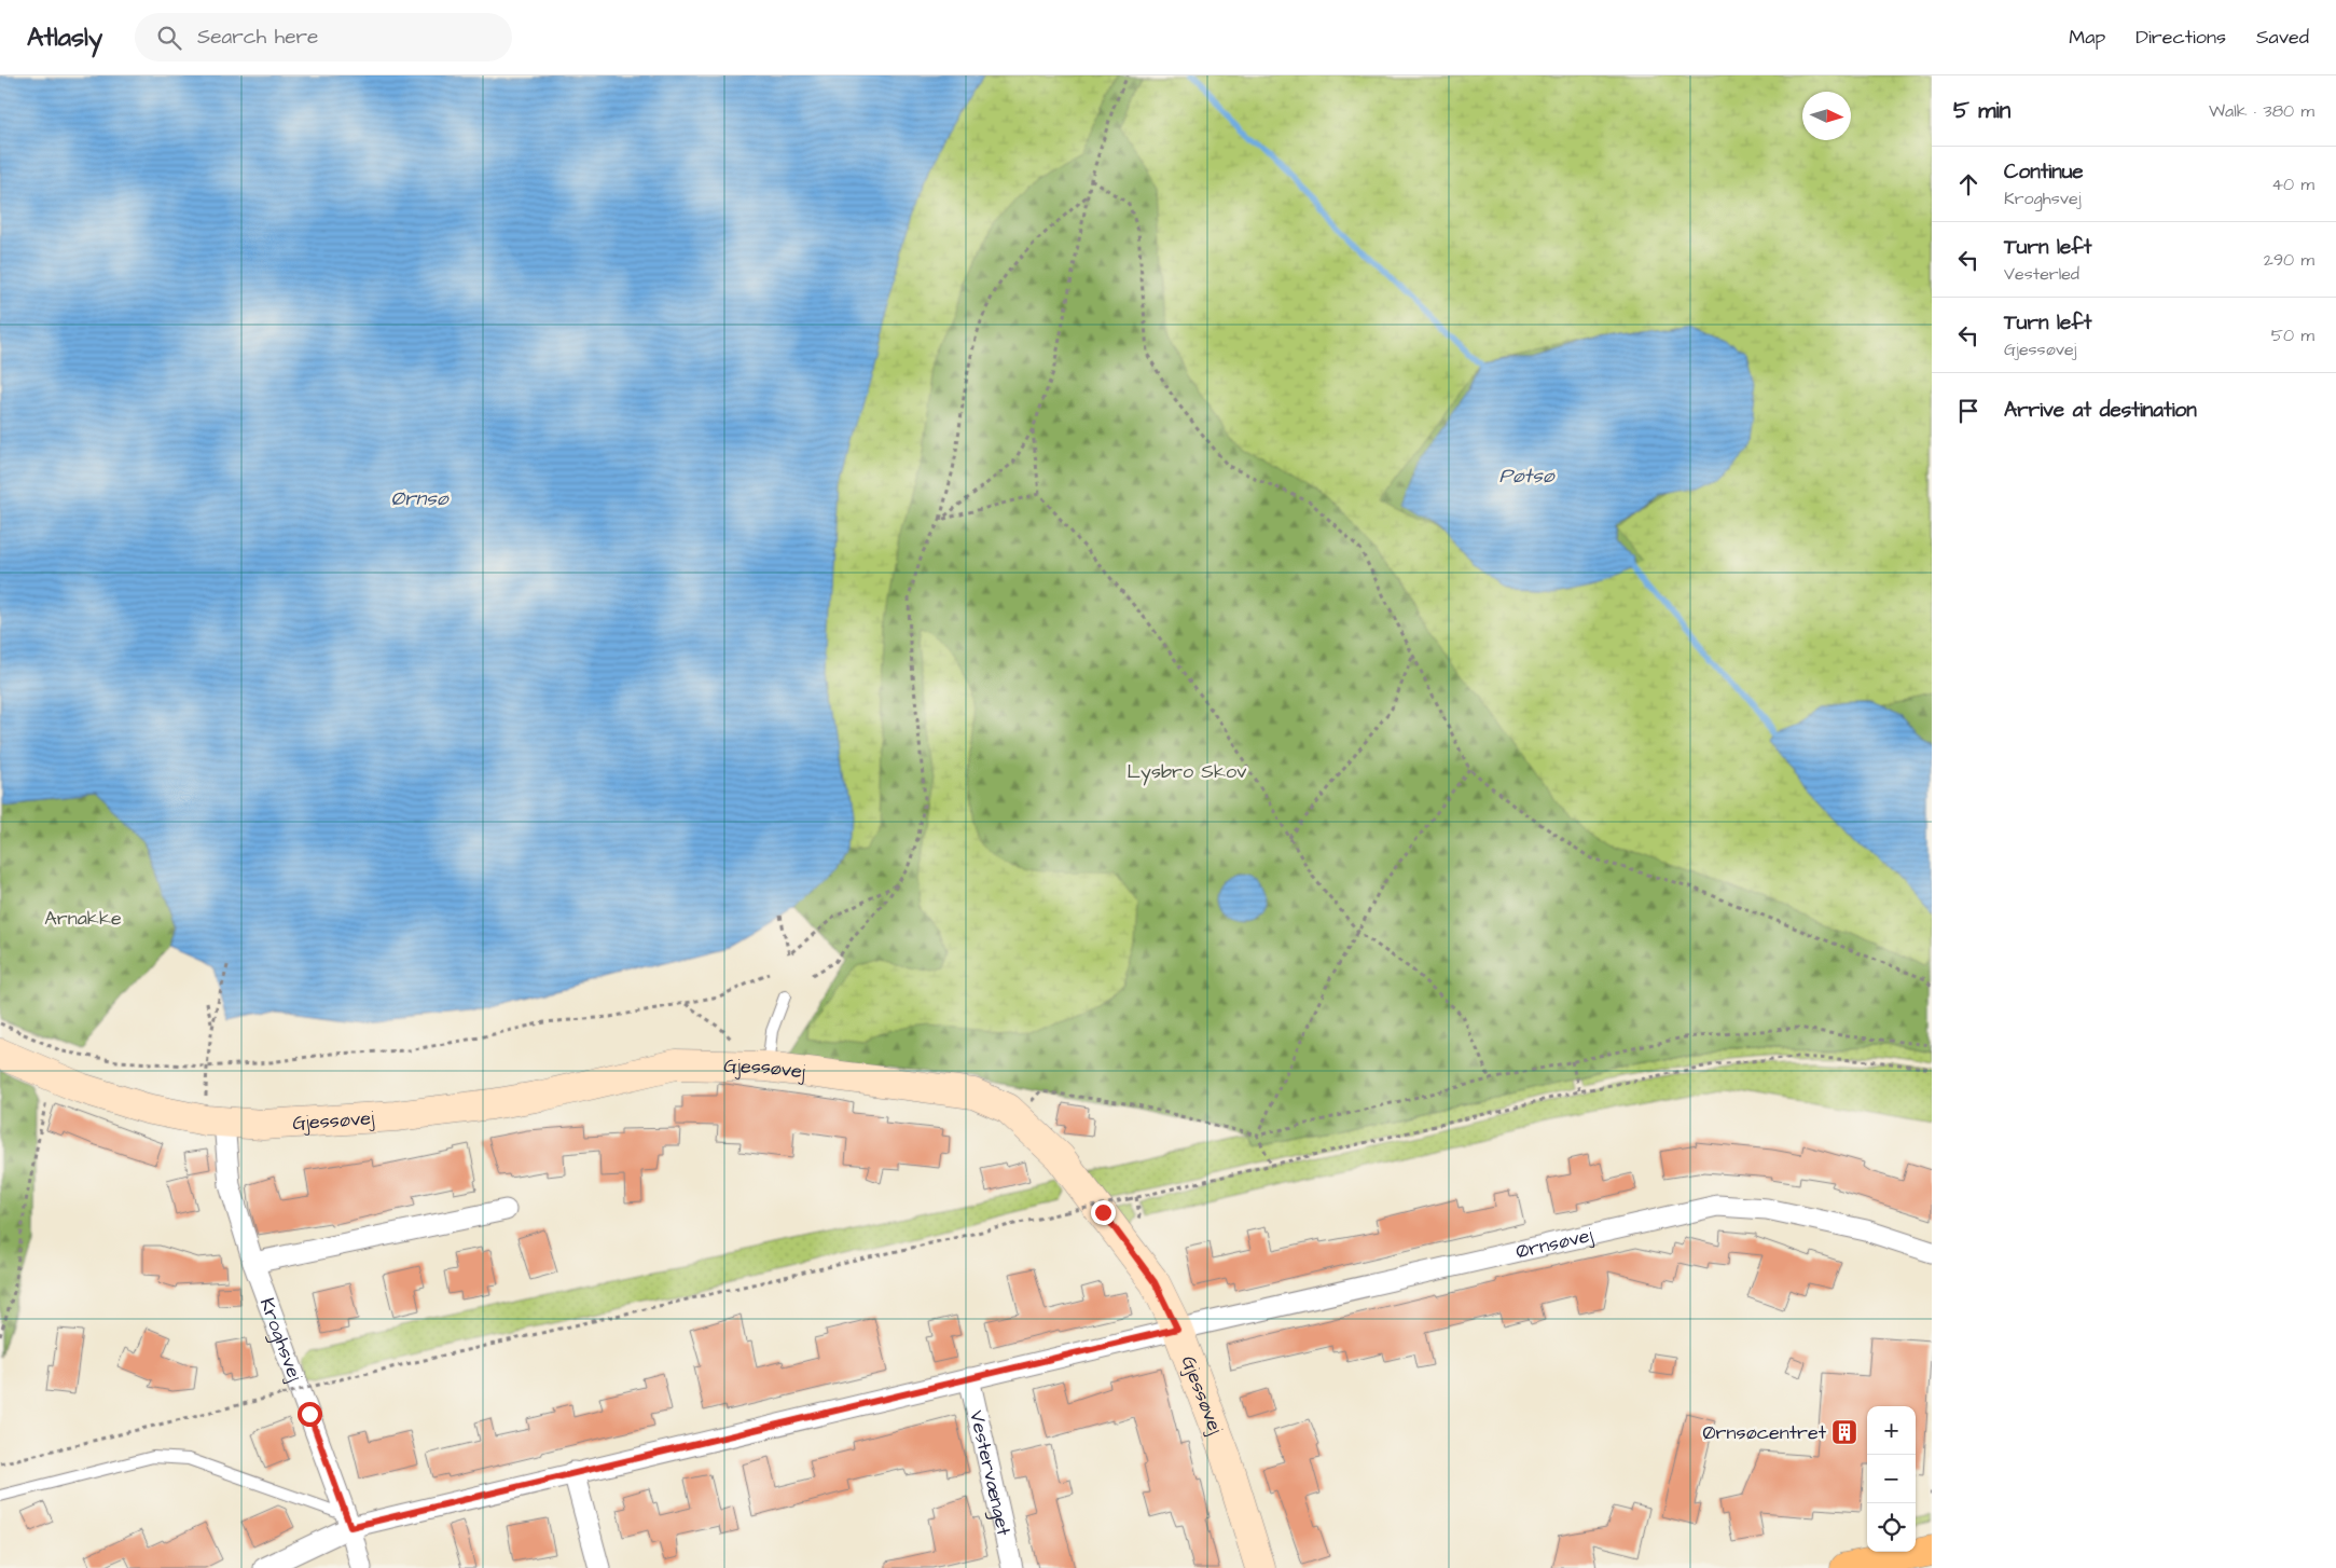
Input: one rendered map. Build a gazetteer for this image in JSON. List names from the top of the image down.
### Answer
{
  "streets": {
    "street": [
      "Gjessøvej",
      "Ørnsøvej",
      "Kroghsvej",
      "Vestervænget"
    ]
  },
  "crossings": [
    ["Gjessøvej", "Ørnsøvej"],
    ["Gjessøvej", "Kroghsvej"],
    ["Ørnsøvej", "Kroghsvej"],
    ["Ørnsøvej", "Vestervænget"]
  ],
  "water": ["Pøtsø", "Ørnsø"],
  "parks": ["Lysbro Skov", "Arnakke"],
  "places": {
    "building": ["Ørnsøcentret"]
  },
  "north": "right",
  "page": {
    "header": "Atlasly",
    "search": "Search here",
    "nav": ["Map", "Directions", "Saved"],
    "heading": ["5 min", "Walk · 380 m"],
    "list": [
      ["Continue", "Kroghsvej", "40 m"],
      ["Turn left", "Vesterled", "290 m"],
      ["Turn left", "Gjessøvej", "50 m"],
      "Arrive at destination"
    ],
    "map_buttons": ["+", "−"]
  }
}
